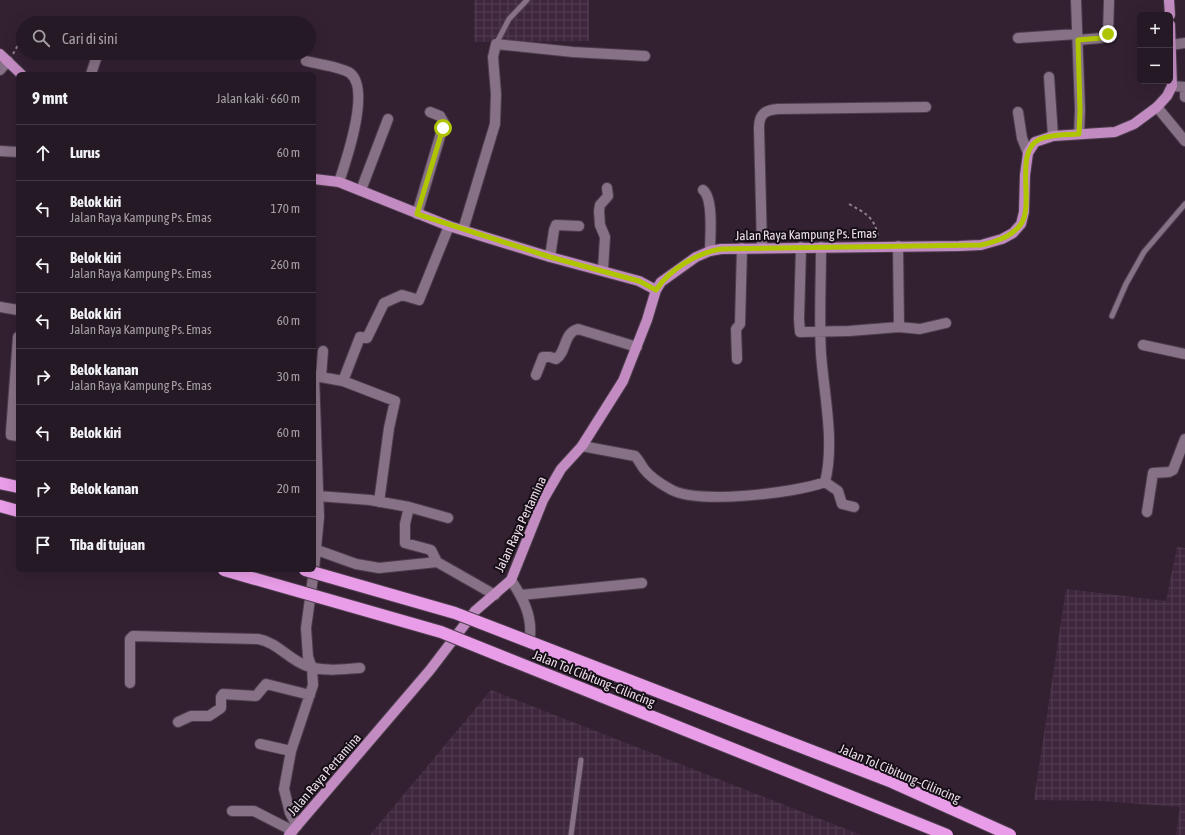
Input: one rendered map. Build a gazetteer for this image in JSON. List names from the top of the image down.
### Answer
{
  "streets": {
    "highway": ["Jalan Tol Cibitung–Cilincing"],
    "main road": ["Jalan Raya Kampung Ps. Emas", "Jalan Raya Pertamina"]
  },
  "crossings": [
    ["Jalan Raya Kampung Ps. Emas", "Jalan Raya Pertamina"]
  ],
  "page": {
    "map_buttons": ["+", "−"],
    "search": "Cari di sini",
    "heading": ["9 mnt", "Jalan kaki · 660 m"],
    "list": [
      ["Lurus", "60 m"],
      ["Belok kiri", "Jalan Raya Kampung Ps. Emas", "170 m"],
      ["Belok kiri", "Jalan Raya Kampung Ps. Emas", "260 m"],
      ["Belok kiri", "Jalan Raya Kampung Ps. Emas", "60 m"],
      ["Belok kanan", "Jalan Raya Kampung Ps. Emas", "30 m"],
      ["Belok kiri", "60 m"],
      ["Belok kanan", "20 m"],
      "Tiba di tujuan"
    ]
  }
}
